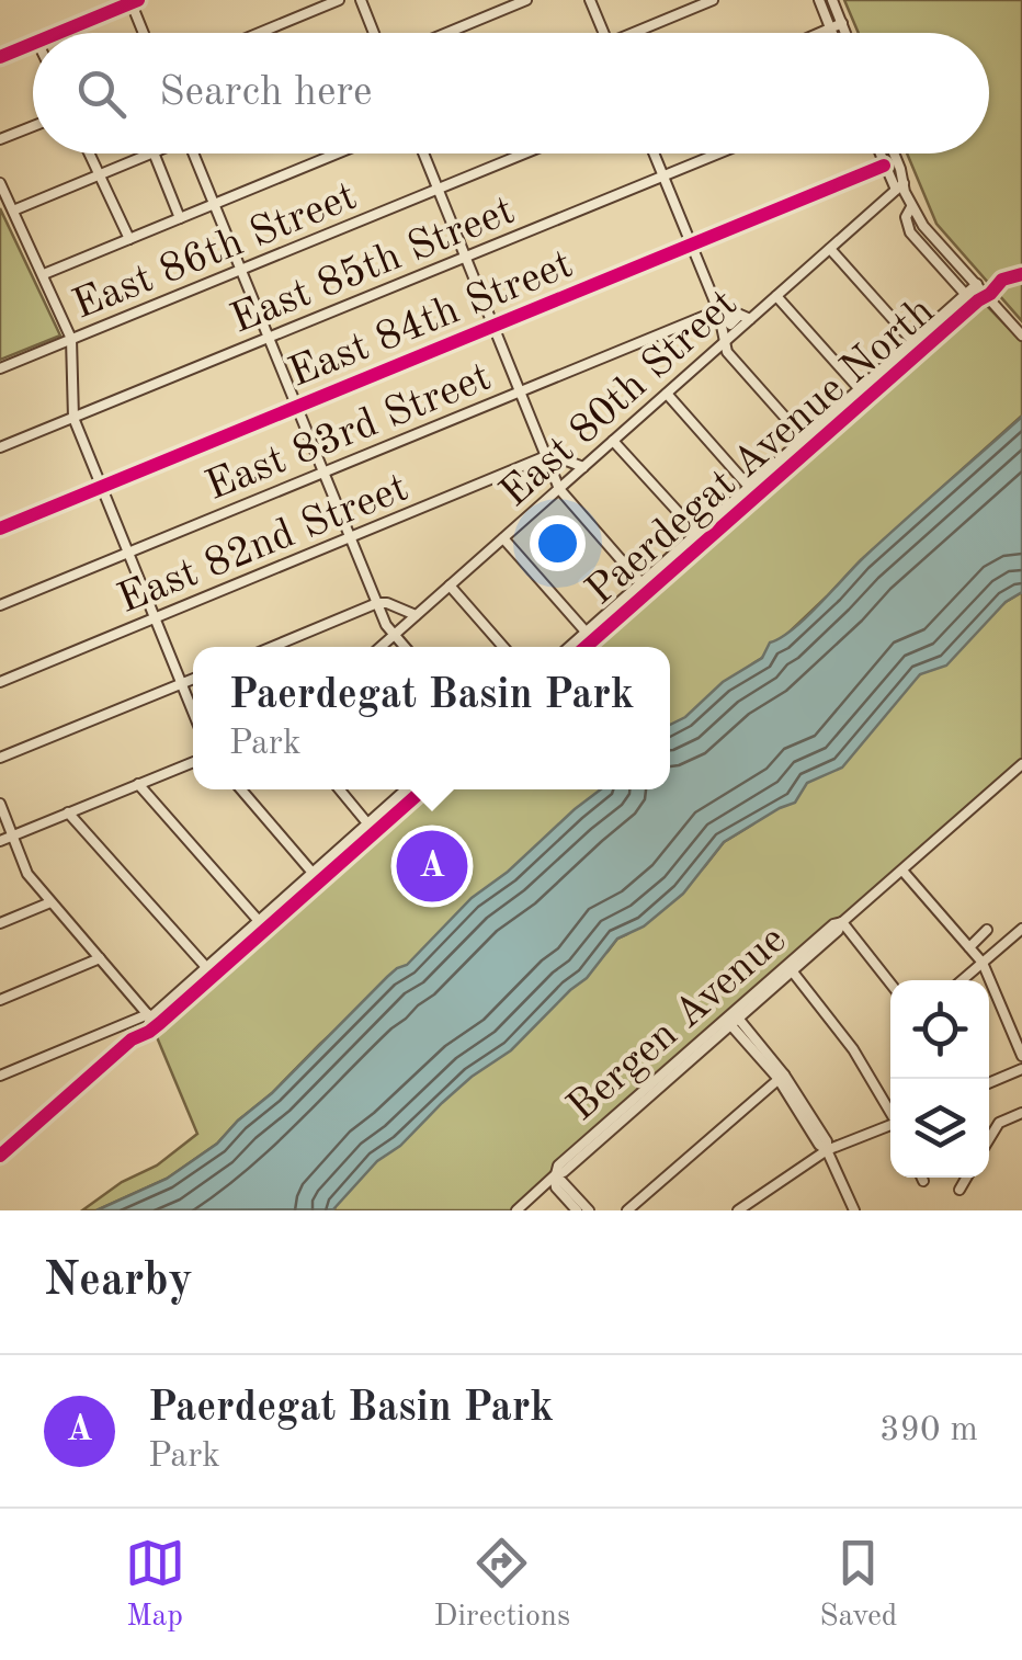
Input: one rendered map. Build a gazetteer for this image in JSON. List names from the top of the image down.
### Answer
{
  "streets": {
    "street": [
      "East 86th Street",
      "East 85th Street",
      "East 84th Street",
      "East 80th Street",
      "East 83rd Street",
      "Paerdegat Avenue North",
      "East 82nd Street",
      "Bergen Avenue"
    ]
  },
  "page": {
    "search": "Search here",
    "popup": ["Paerdegat Basin Park", "Park"],
    "pins": "A",
    "heading": "Nearby",
    "list": [
      {
        "mark": "A",
        "name": "Paerdegat Basin Park",
        "note": "Park",
        "value": "390 m"
      }
    ],
    "nav": ["Map", "Directions", "Saved"]
  }
}
